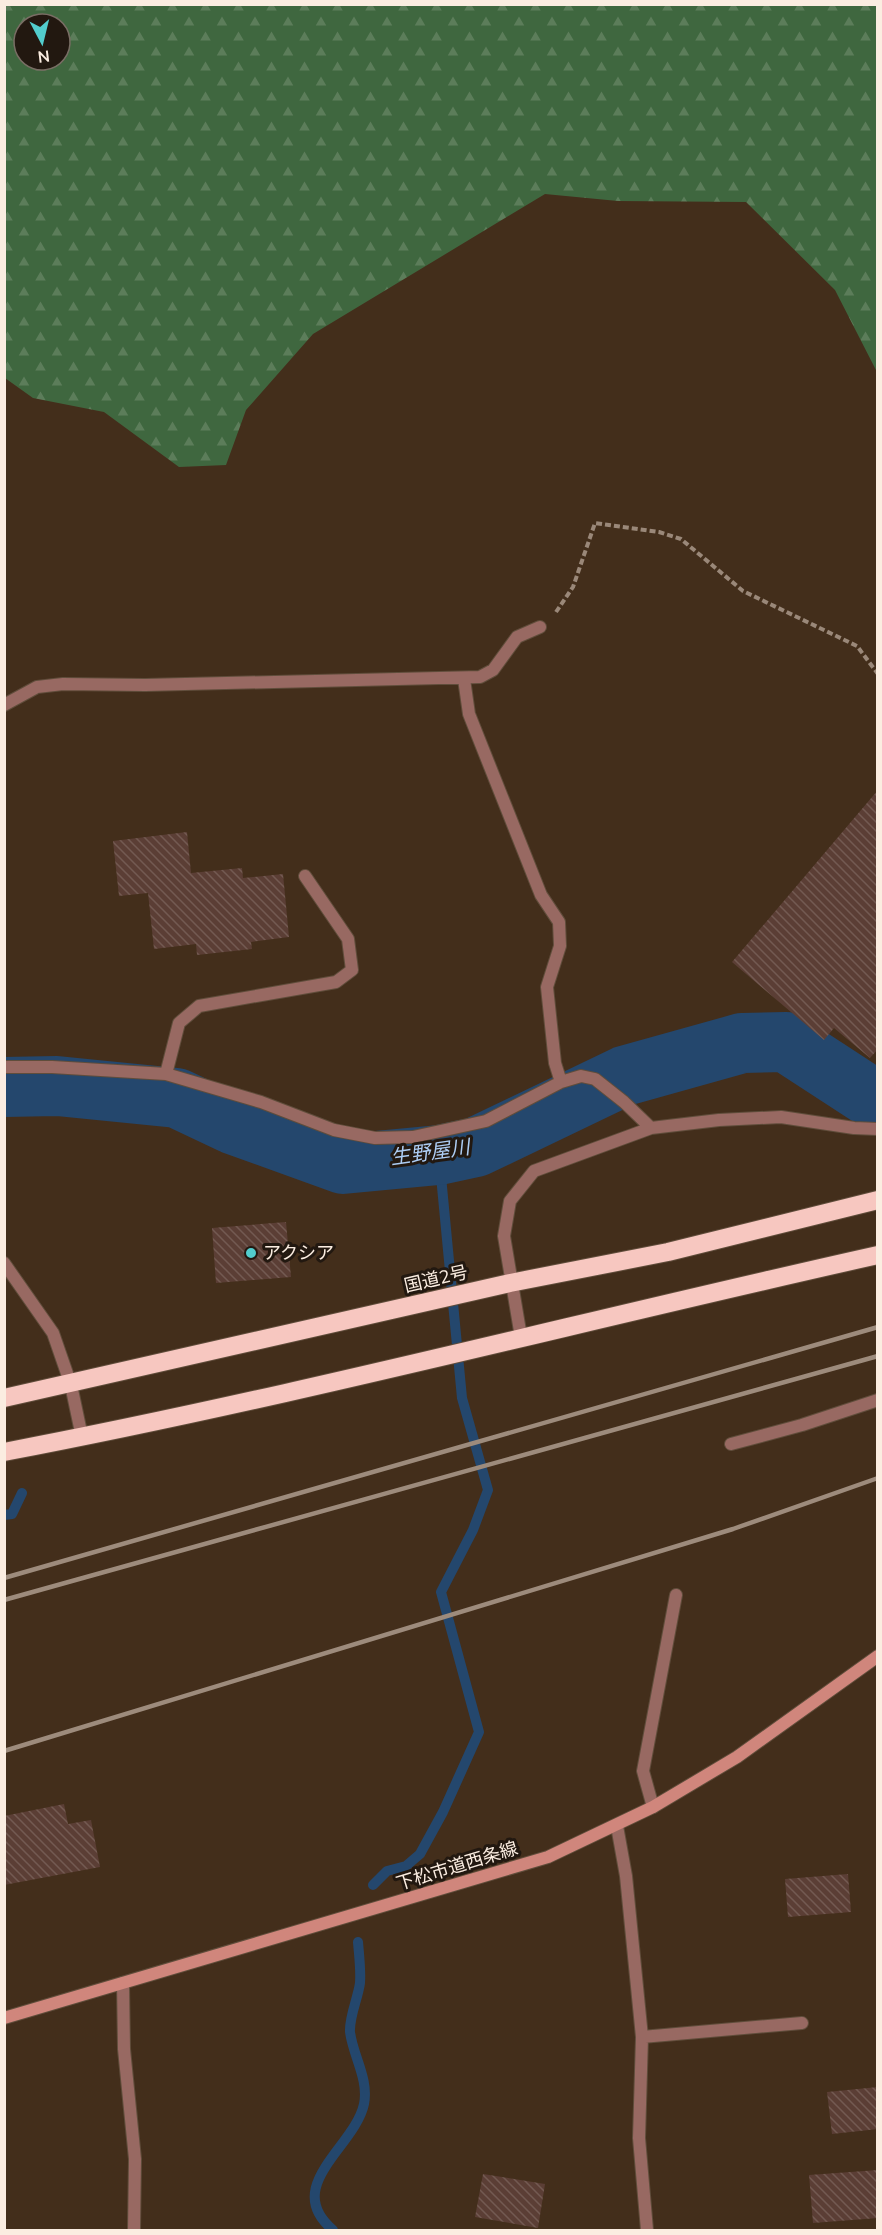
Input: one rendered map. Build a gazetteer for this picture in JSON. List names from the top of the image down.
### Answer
{
  "streets": {
    "highway": ["国道2号"],
    "street": ["下松市道西条線"]
  },
  "water": ["生野屋川"],
  "places": ["アクシア"],
  "north": "bottom"
}
